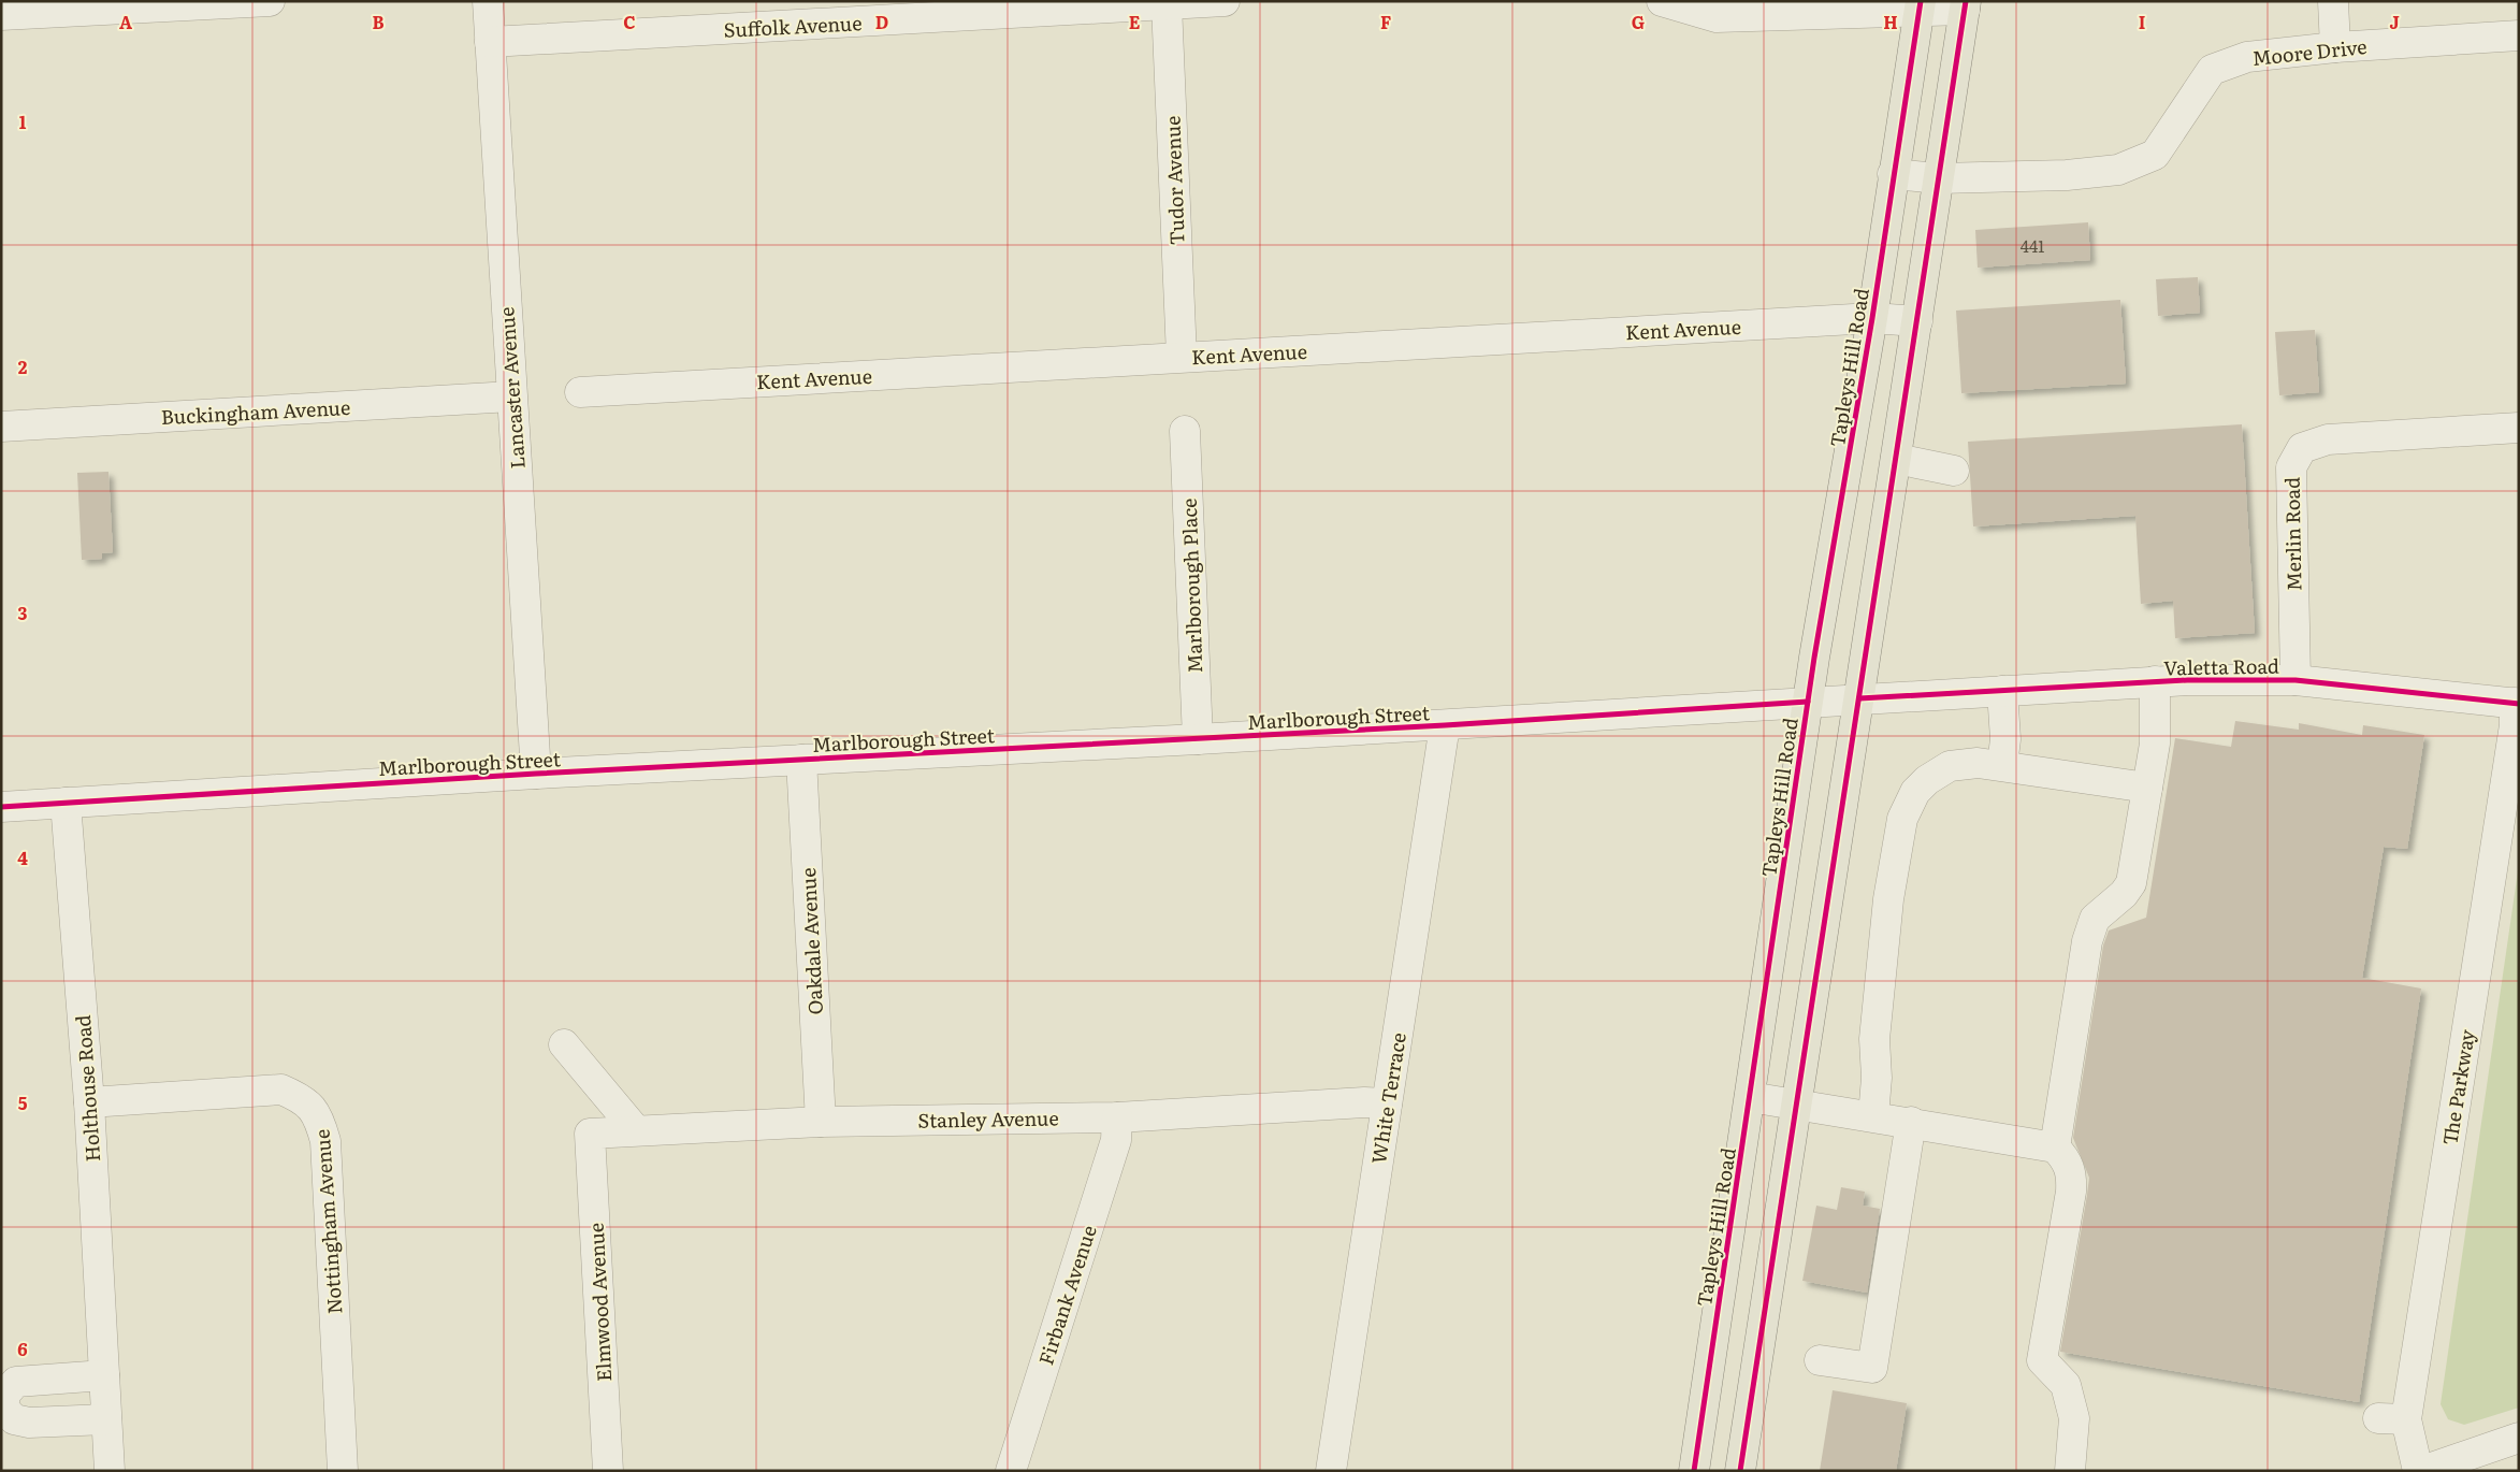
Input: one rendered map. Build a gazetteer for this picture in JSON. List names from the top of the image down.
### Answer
{
  "streets": {
    "main road": ["Tapleys Hill Road"],
    "street": [
      "Suffolk Avenue",
      "Moore Drive",
      "Tudor Avenue",
      "Kent Avenue",
      "Lancaster Avenue",
      "Buckingham Avenue",
      "Merlin Road",
      "Marlborough Place",
      "Valetta Road",
      "Marlborough Street",
      "Oakdale Avenue",
      "The Parkway",
      "Holthouse Road",
      "White Terrace",
      "Stanley Avenue",
      "Nottingham Avenue",
      "Firbank Avenue",
      "Elmwood Avenue"
    ]
  },
  "crossings": [
    ["Suffolk Avenue", "Tudor Avenue"],
    ["Suffolk Avenue", "Lancaster Avenue"],
    ["Moore Drive", "Tapleys Hill Road"],
    ["Tudor Avenue", "Kent Avenue"],
    ["Kent Avenue", "Tapleys Hill Road"],
    ["Tapleys Hill Road", "Marlborough Street"],
    ["Lancaster Avenue", "Buckingham Avenue"],
    ["Lancaster Avenue", "Marlborough Street"],
    ["Merlin Road", "Valetta Road"],
    ["Marlborough Place", "Marlborough Street"],
    ["Valetta Road", "Marlborough Street"],
    ["Valetta Road", "The Parkway"],
    ["Marlborough Street", "Oakdale Avenue"],
    ["Marlborough Street", "Holthouse Road"],
    ["Marlborough Street", "White Terrace"],
    ["Oakdale Avenue", "Stanley Avenue"],
    ["Holthouse Road", "Nottingham Avenue"],
    ["White Terrace", "Stanley Avenue"],
    ["Stanley Avenue", "Firbank Avenue"],
    ["Stanley Avenue", "Elmwood Avenue"]
  ],
  "house_numbers": ["441"],
  "grid": {
    "columns": [
      "A",
      "B",
      "C",
      "D",
      "E",
      "F",
      "G",
      "H",
      "I",
      "J"
    ],
    "rows": [
      "1",
      "2",
      "3",
      "4",
      "5",
      "6"
    ]
  }
}
